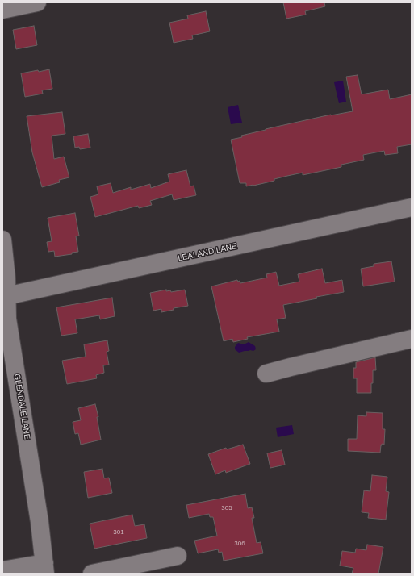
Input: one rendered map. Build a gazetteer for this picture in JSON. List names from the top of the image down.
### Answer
{
  "streets": {
    "street": ["LEALAND LANE", "GLENDALE LANE"]
  },
  "crossings": [
    ["LEALAND LANE", "GLENDALE LANE"]
  ],
  "house_numbers": ["305", "301", "306"]
}
